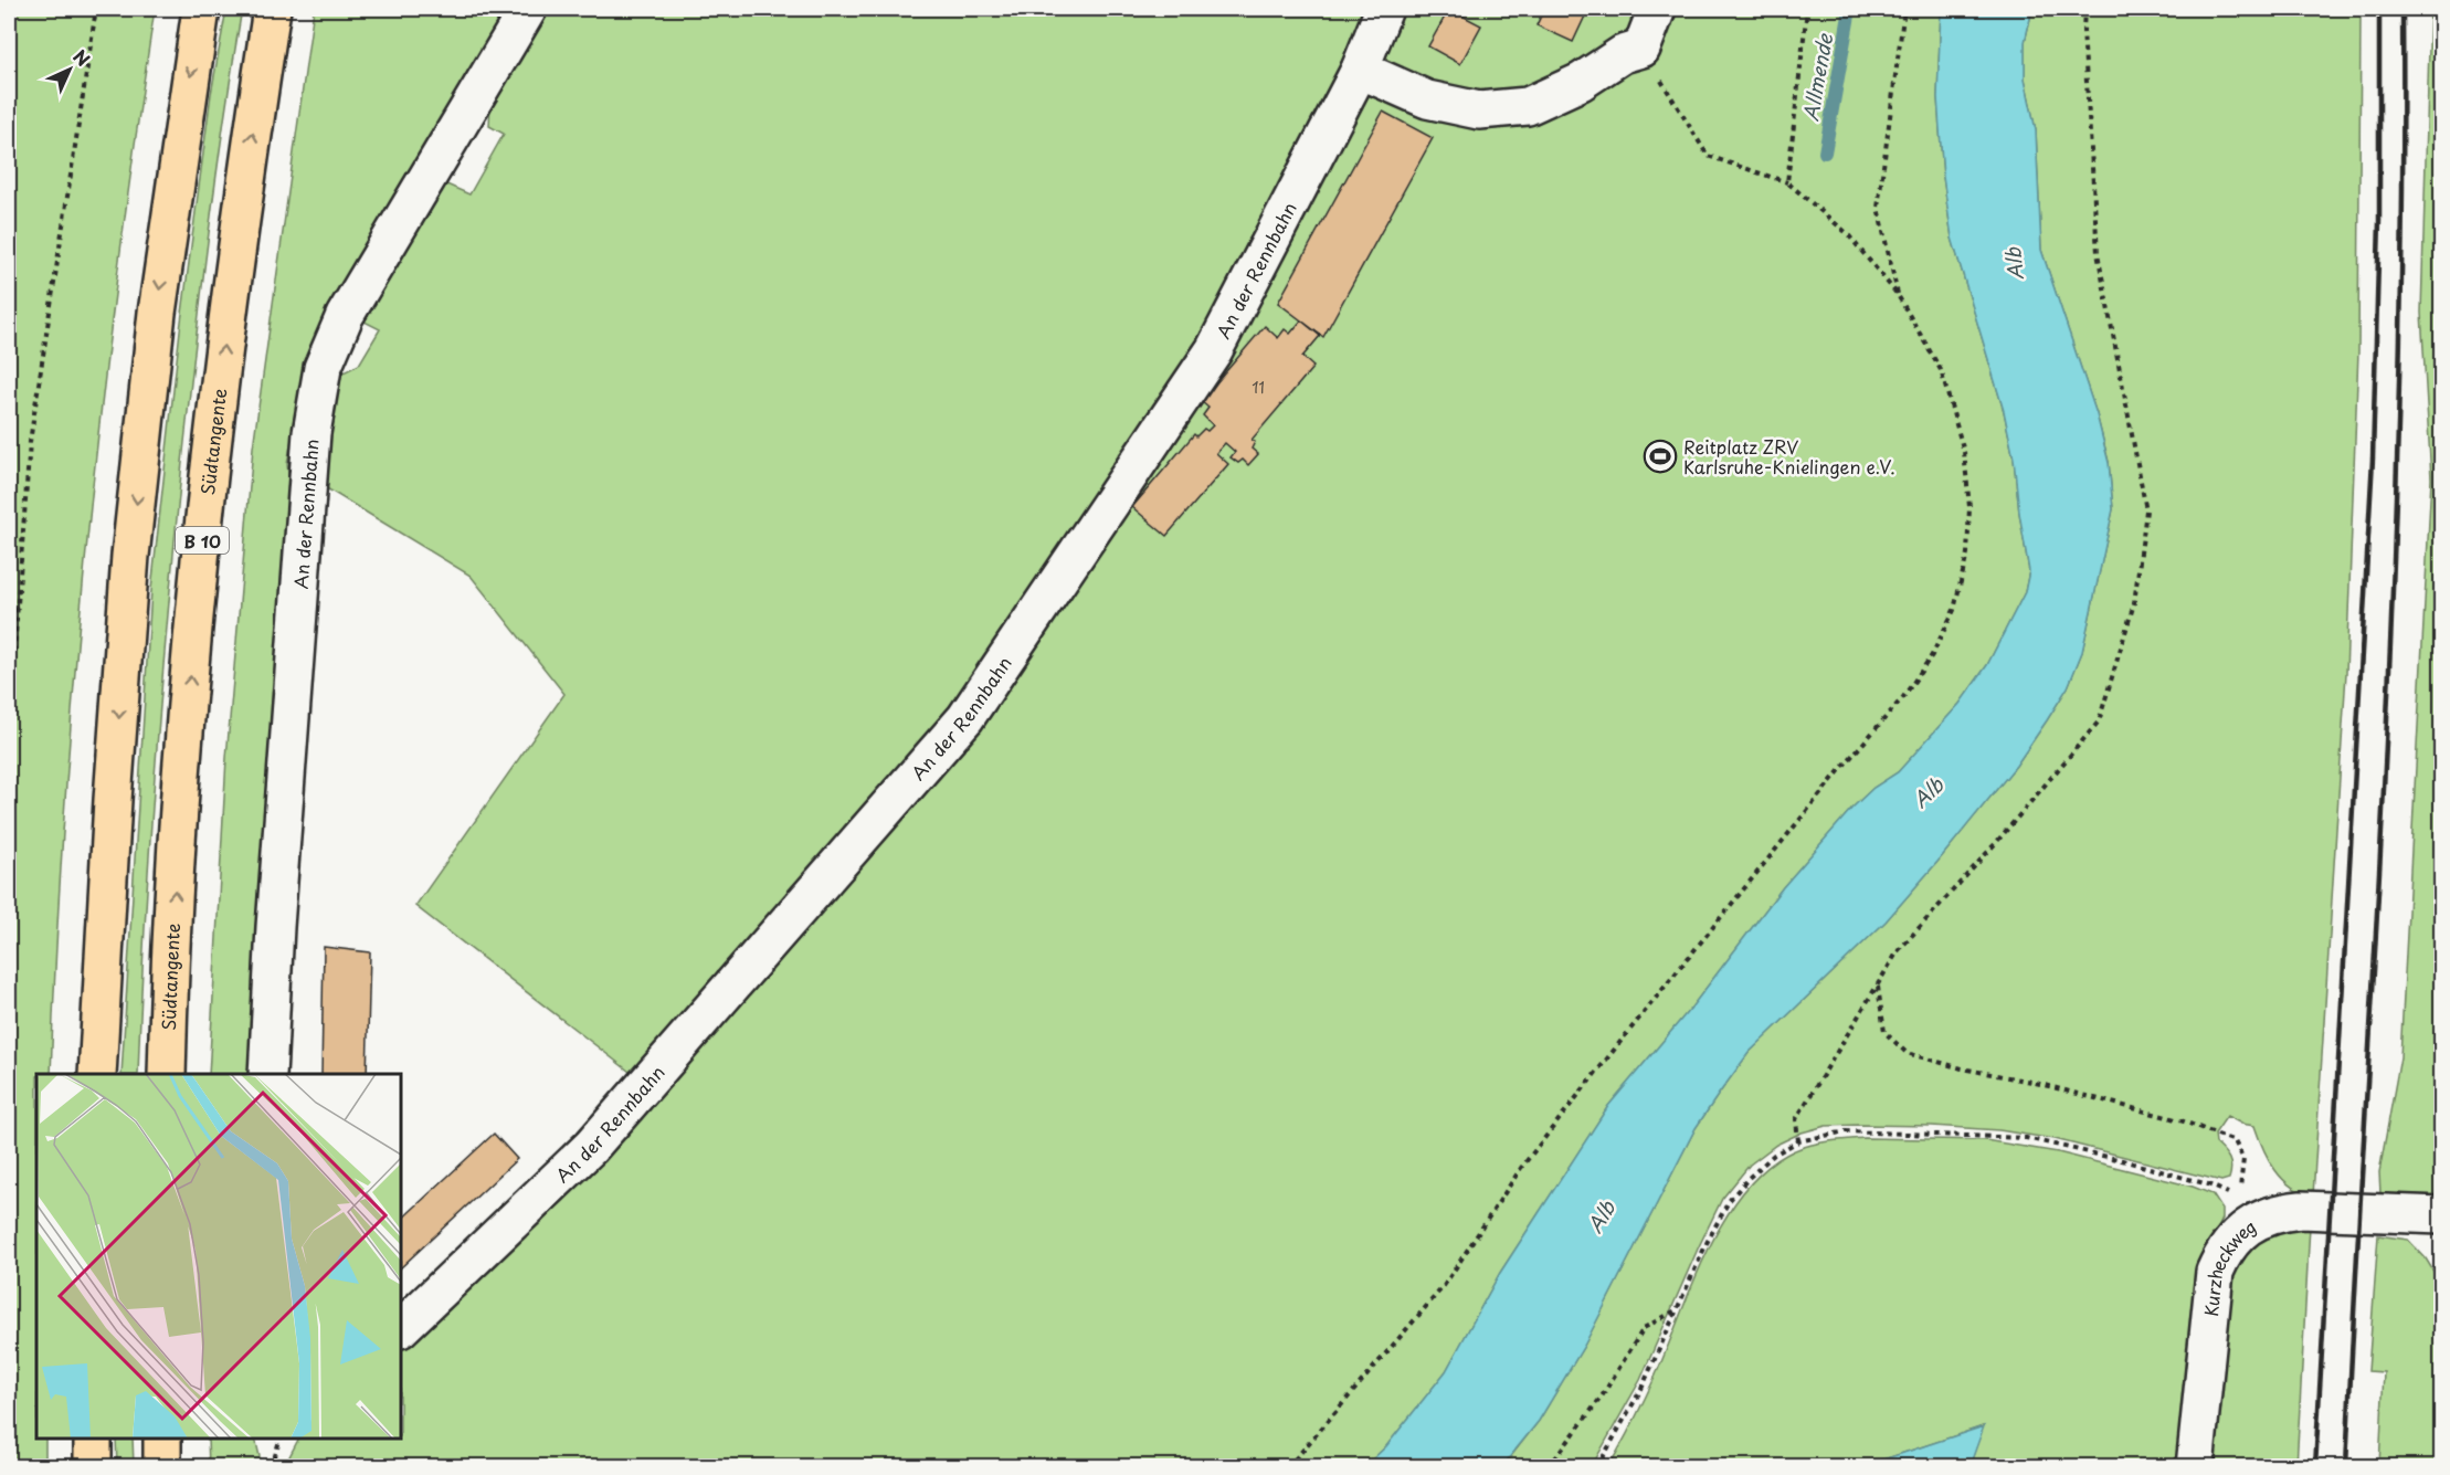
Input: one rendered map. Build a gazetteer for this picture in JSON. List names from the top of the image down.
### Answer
{
  "streets": {
    "highway": ["Südtangente", "B 10"],
    "street": ["An der Rennbahn", "Kurzheckweg"]
  },
  "water": ["Allmende", "Alb"],
  "places": {
    "sports": ["Reitplatz ZRV Karlsruhe-Knielingen e.V."]
  },
  "house_numbers": ["11"],
  "north": "top right"
}
